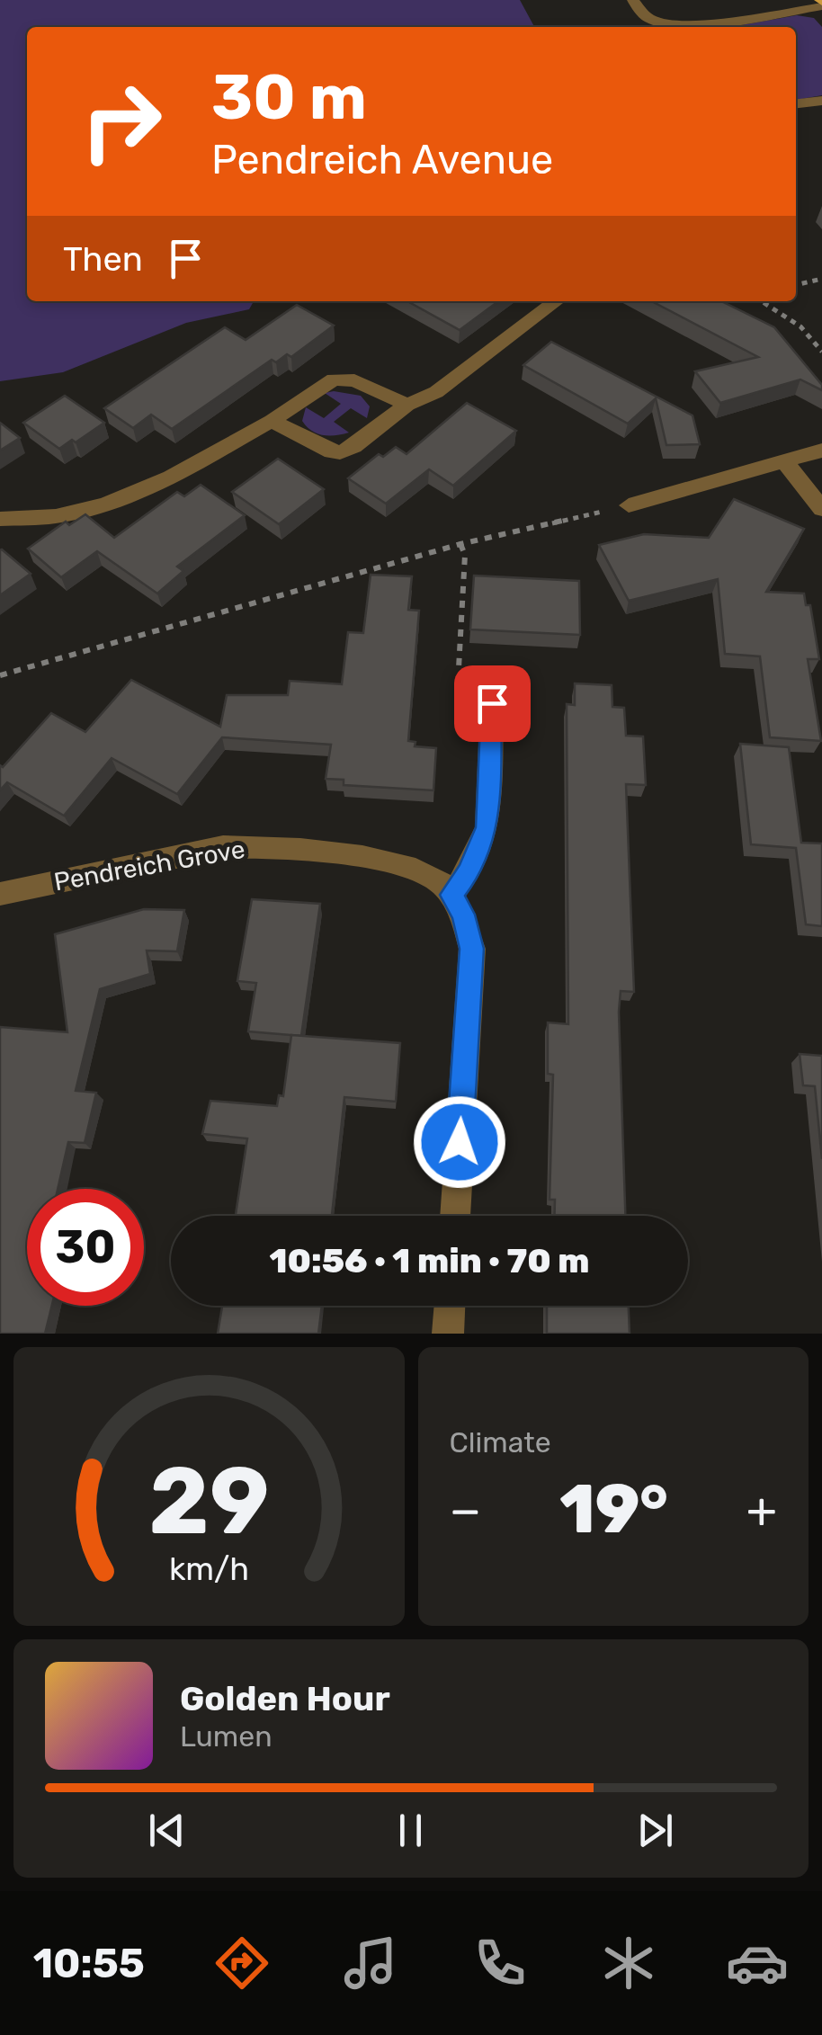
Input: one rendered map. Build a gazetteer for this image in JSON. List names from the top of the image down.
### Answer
{
  "streets": {
    "street": ["Pendreich Grove"]
  },
  "page": {
    "turn": ["30 m", "Pendreich Avenue"],
    "then": "Then",
    "limit": "30",
    "trip": "10:56 · 1 min · 70 m",
    "tile": "Climate",
    "heat": ["−", "19°", "+"],
    "song": ["Golden Hour", "Lumen"],
    "tabs": "10:55",
    "gauge": ["29", "km/h"]
  }
}
